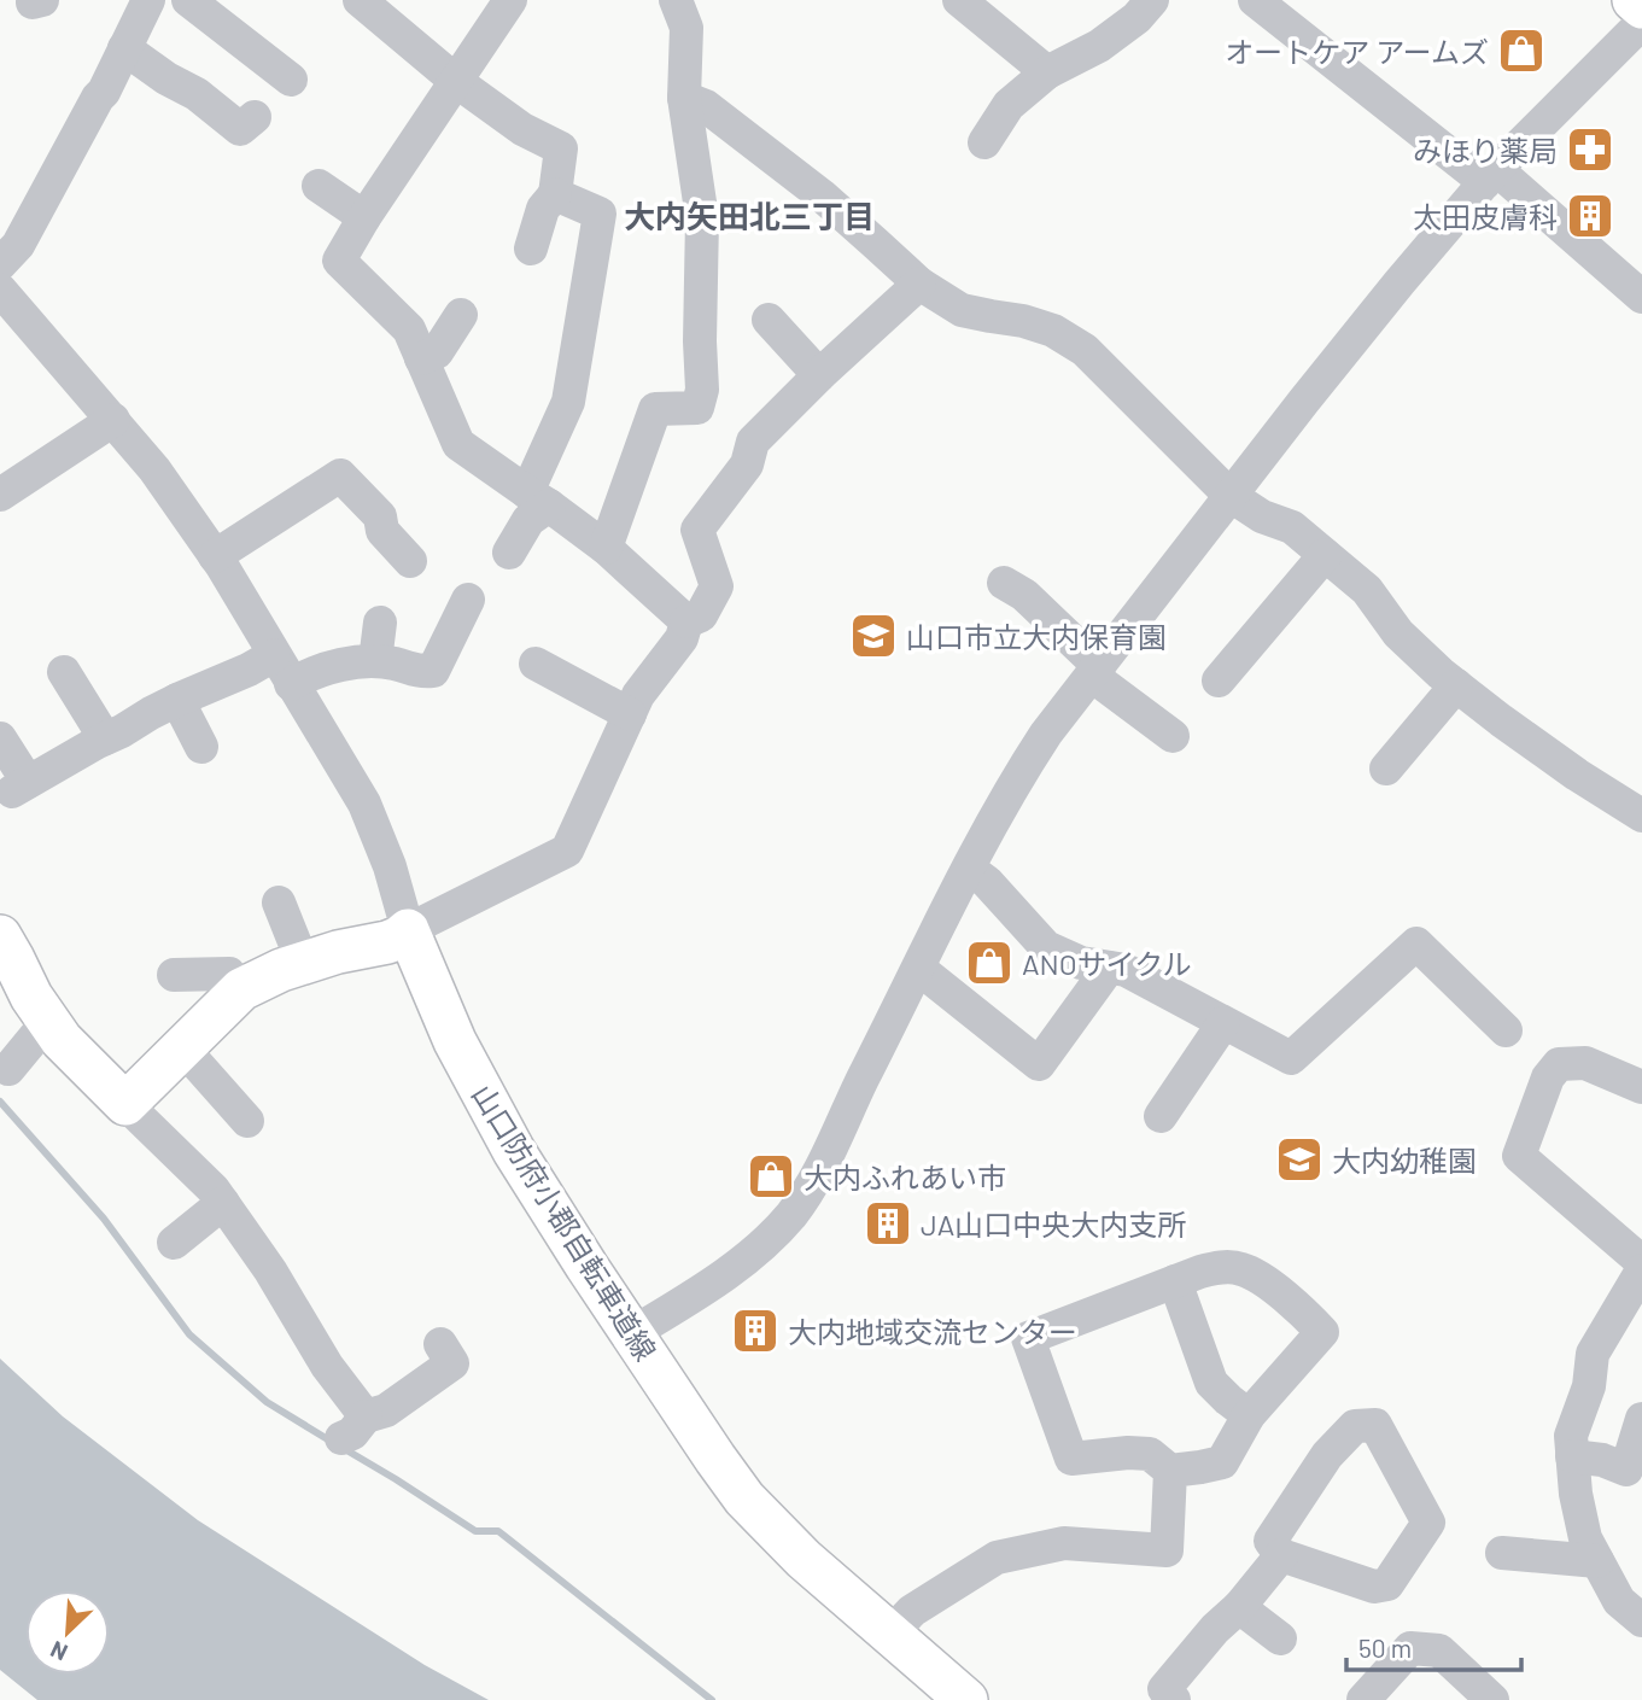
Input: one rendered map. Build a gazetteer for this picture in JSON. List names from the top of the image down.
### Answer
{
  "streets": {
    "main road": ["山口防府小郡自転車道線"]
  },
  "districts": ["大内矢田北三丁目"],
  "places": {
    "shop": ["オートケア アームズ", "ANOサイクル", "大内ふれあい市"],
    "pharmacy": ["みほり薬局"],
    "building": ["太田皮膚科", "JA山口中央大内支所", "大内地域交流センター"],
    "school or university": ["山口市立大内保育園", "大内幼稚園"]
  },
  "scale_bar": "50 m",
  "north": "bottom left"
}
